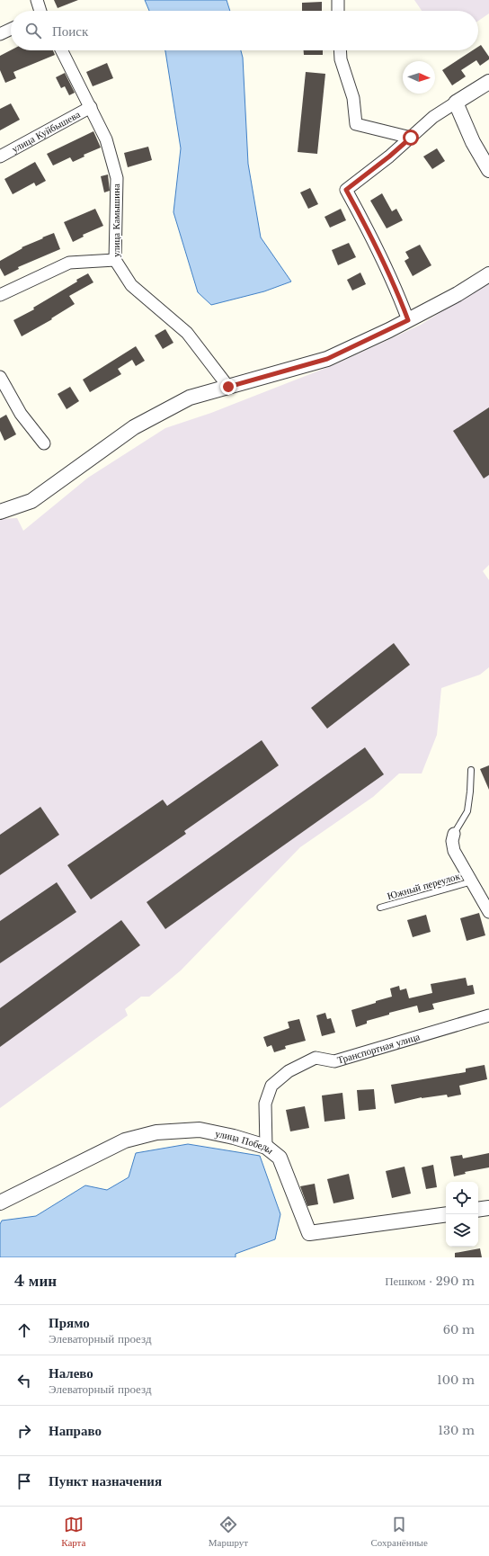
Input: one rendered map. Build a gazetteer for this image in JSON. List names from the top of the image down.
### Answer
{
  "streets": {
    "street": [
      "улица Куйбышева",
      "улица Камышина",
      "Транспортная улица",
      "улица Победы"
    ],
    "lane": ["Южный переулок"]
  },
  "crossings": [
    ["улица Куйбышева", "улица Камышина"],
    ["Транспортная улица", "улица Победы"]
  ],
  "north": "right",
  "page": {
    "search": "Поиск",
    "heading": ["4 мин", "Пешком · 290 m"],
    "list": [
      ["Прямо", "Элеваторный проезд", "60 m"],
      ["Налево", "Элеваторный проезд", "100 m"],
      ["Направо", "130 m"],
      "Пункт назначения"
    ],
    "nav": ["Карта", "Маршрут", "Сохранённые"]
  }
}
